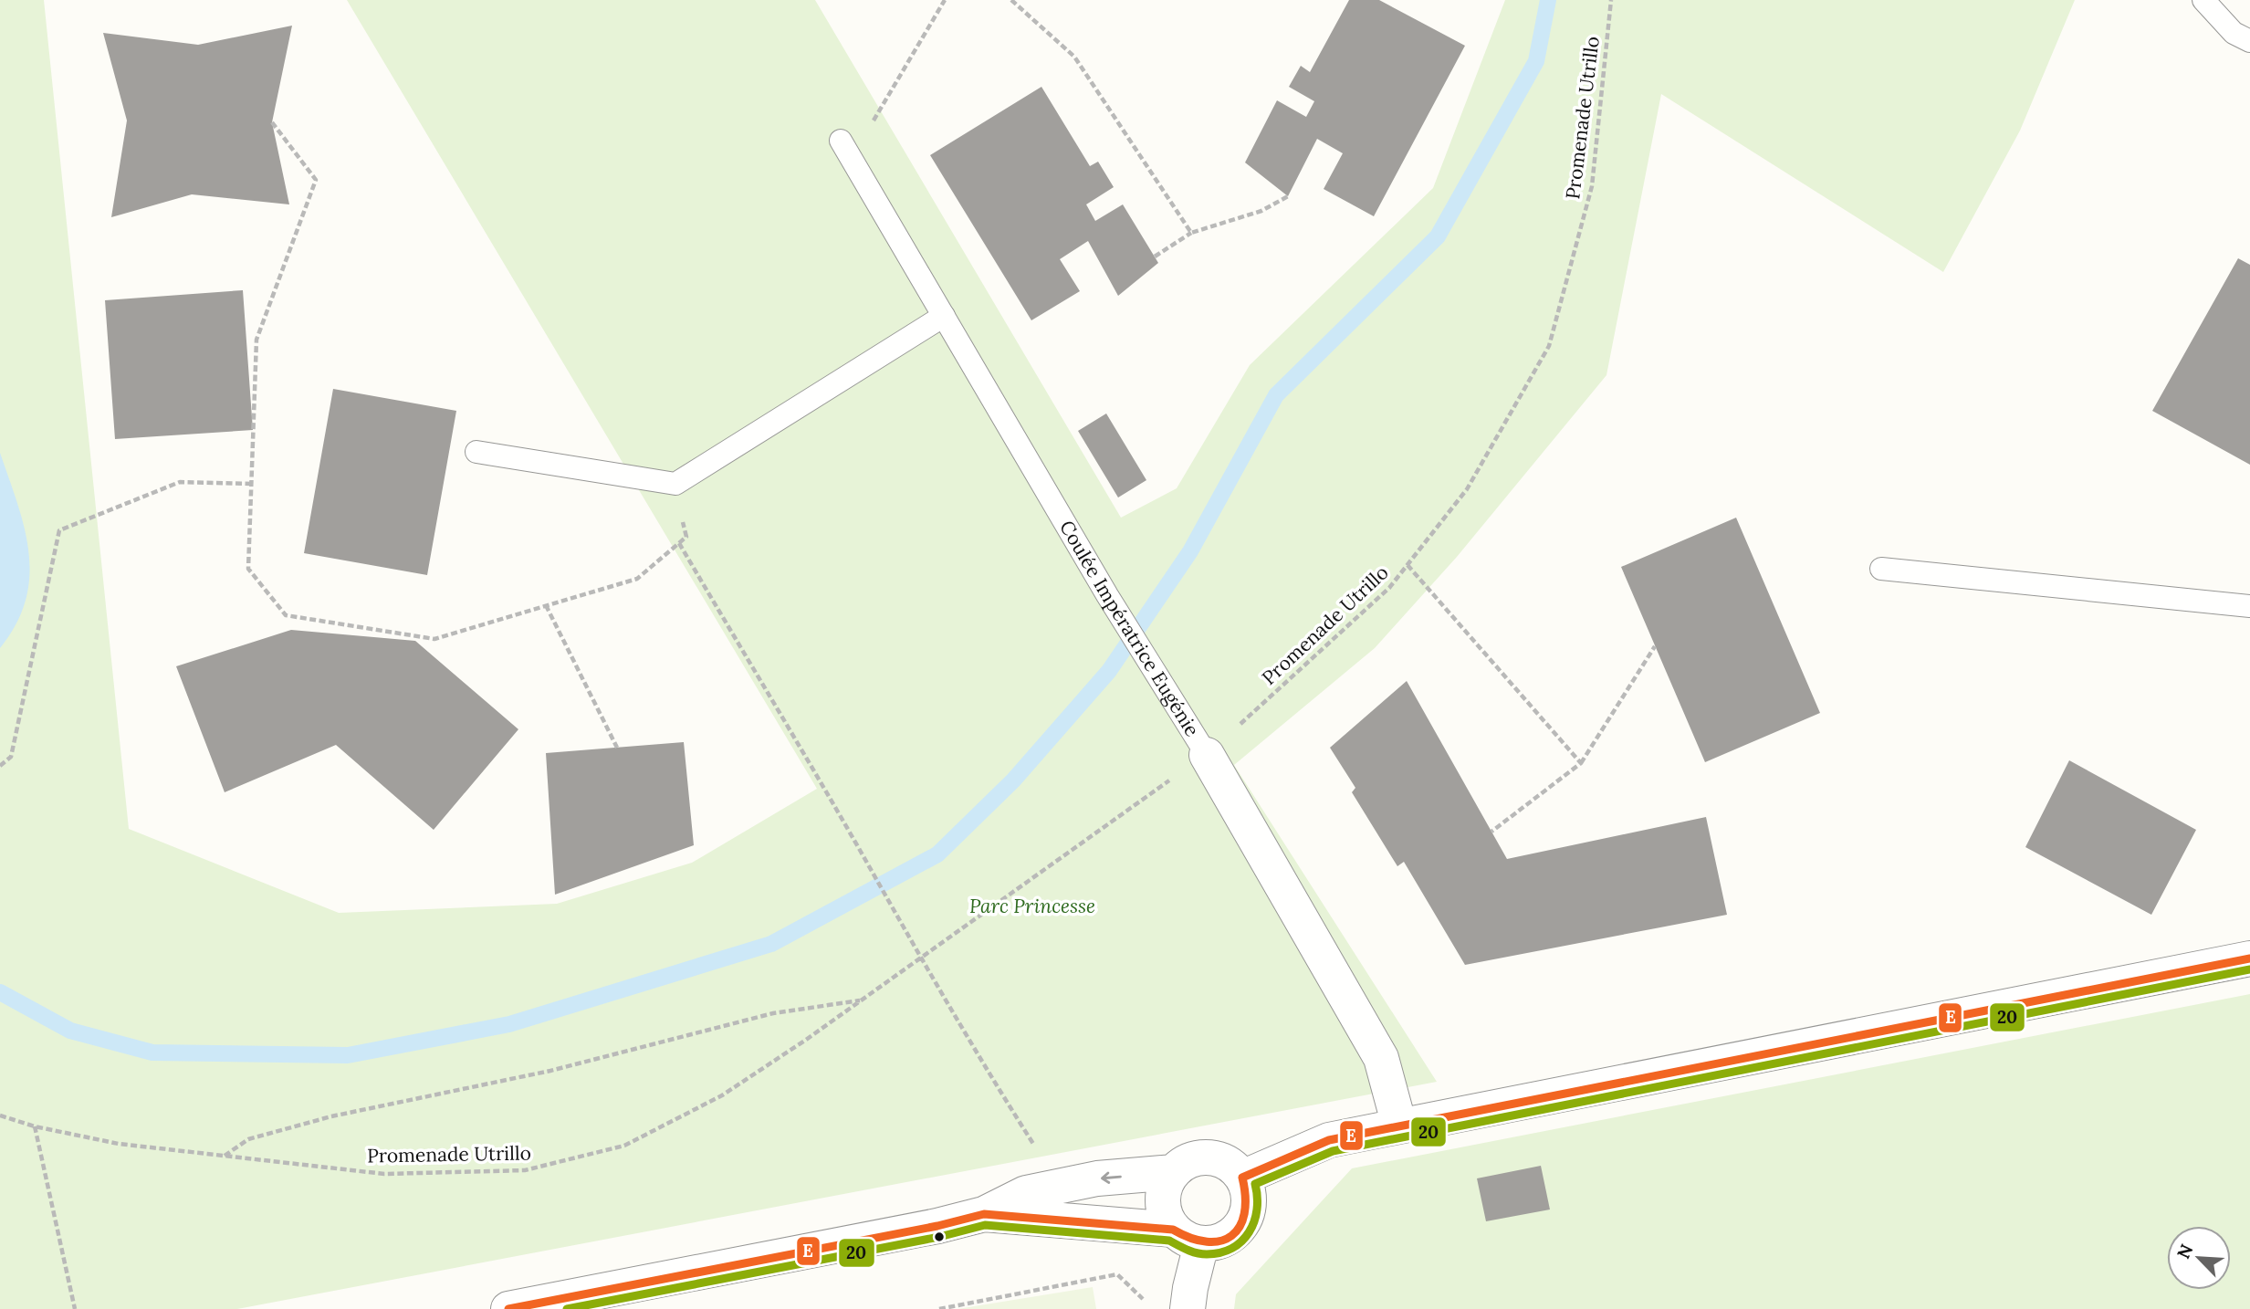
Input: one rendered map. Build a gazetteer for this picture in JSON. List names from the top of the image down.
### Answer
{
  "streets": {
    "street": ["Coulée Impératrice Eugénie"],
    "path": ["Promenade Utrillo"]
  },
  "crossings": [
    ["Promenade Utrillo", "Coulée Impératrice Eugénie"]
  ],
  "parks": ["Parc Princesse"],
  "lines": ["transit line E", "transit line 20"],
  "north": "top left"
}
